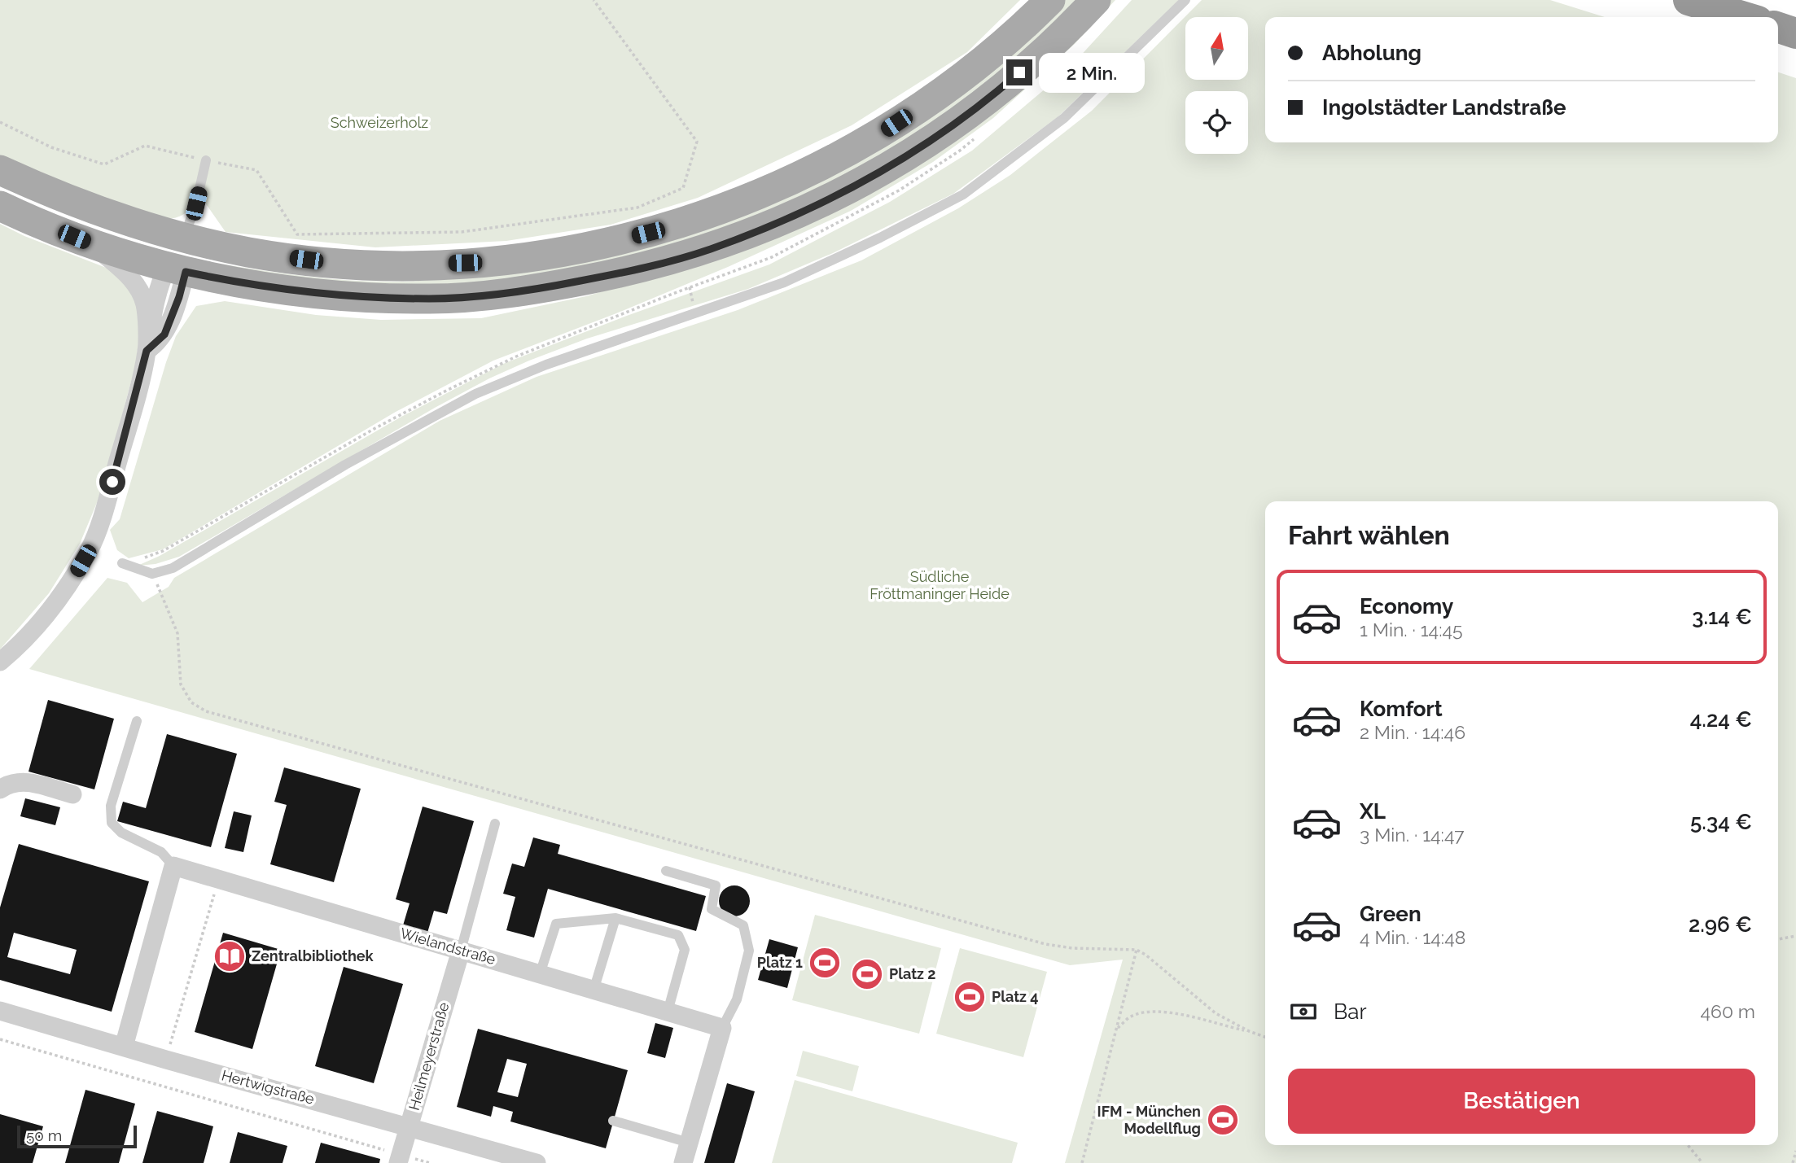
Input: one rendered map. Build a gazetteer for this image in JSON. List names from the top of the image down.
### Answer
{
  "streets": {
    "street": ["Wielandstraße", "Heilmeyerstraße", "Hertwigstraße"]
  },
  "crossings": [
    ["Wielandstraße", "Heilmeyerstraße"],
    ["Heilmeyerstraße", "Hertwigstraße"]
  ],
  "parks": ["Schweizerholz", "Südliche Fröttmaninger Heide"],
  "places": {
    "library": ["Zentralbibliothek"],
    "sports": [
      "Platz 1",
      "Platz 2",
      "Platz 4",
      "IFM - München Modellflug"
    ]
  },
  "scale_bar": "50 m",
  "north": "top",
  "page": {
    "banner": ["Abholung", "Ingolstädter Landstraße"],
    "bubble": "2 Min.",
    "heading": "Fahrt wählen",
    "list": [
      {
        "name": "Economy",
        "note": "1 Min. · 14:45",
        "value": "3.14 €"
      },
      {
        "name": "Komfort",
        "note": "2 Min. · 14:46",
        "value": "4.24 €"
      },
      {
        "name": "XL",
        "note": "3 Min. · 14:47",
        "value": "5.34 €"
      },
      {
        "name": "Green",
        "note": "4 Min. · 14:48",
        "value": "2.96 €"
      }
    ],
    "pay": ["Bar", "460 m"],
    "buttons": "Bestätigen",
    "scale": "50 m"
  }
}
